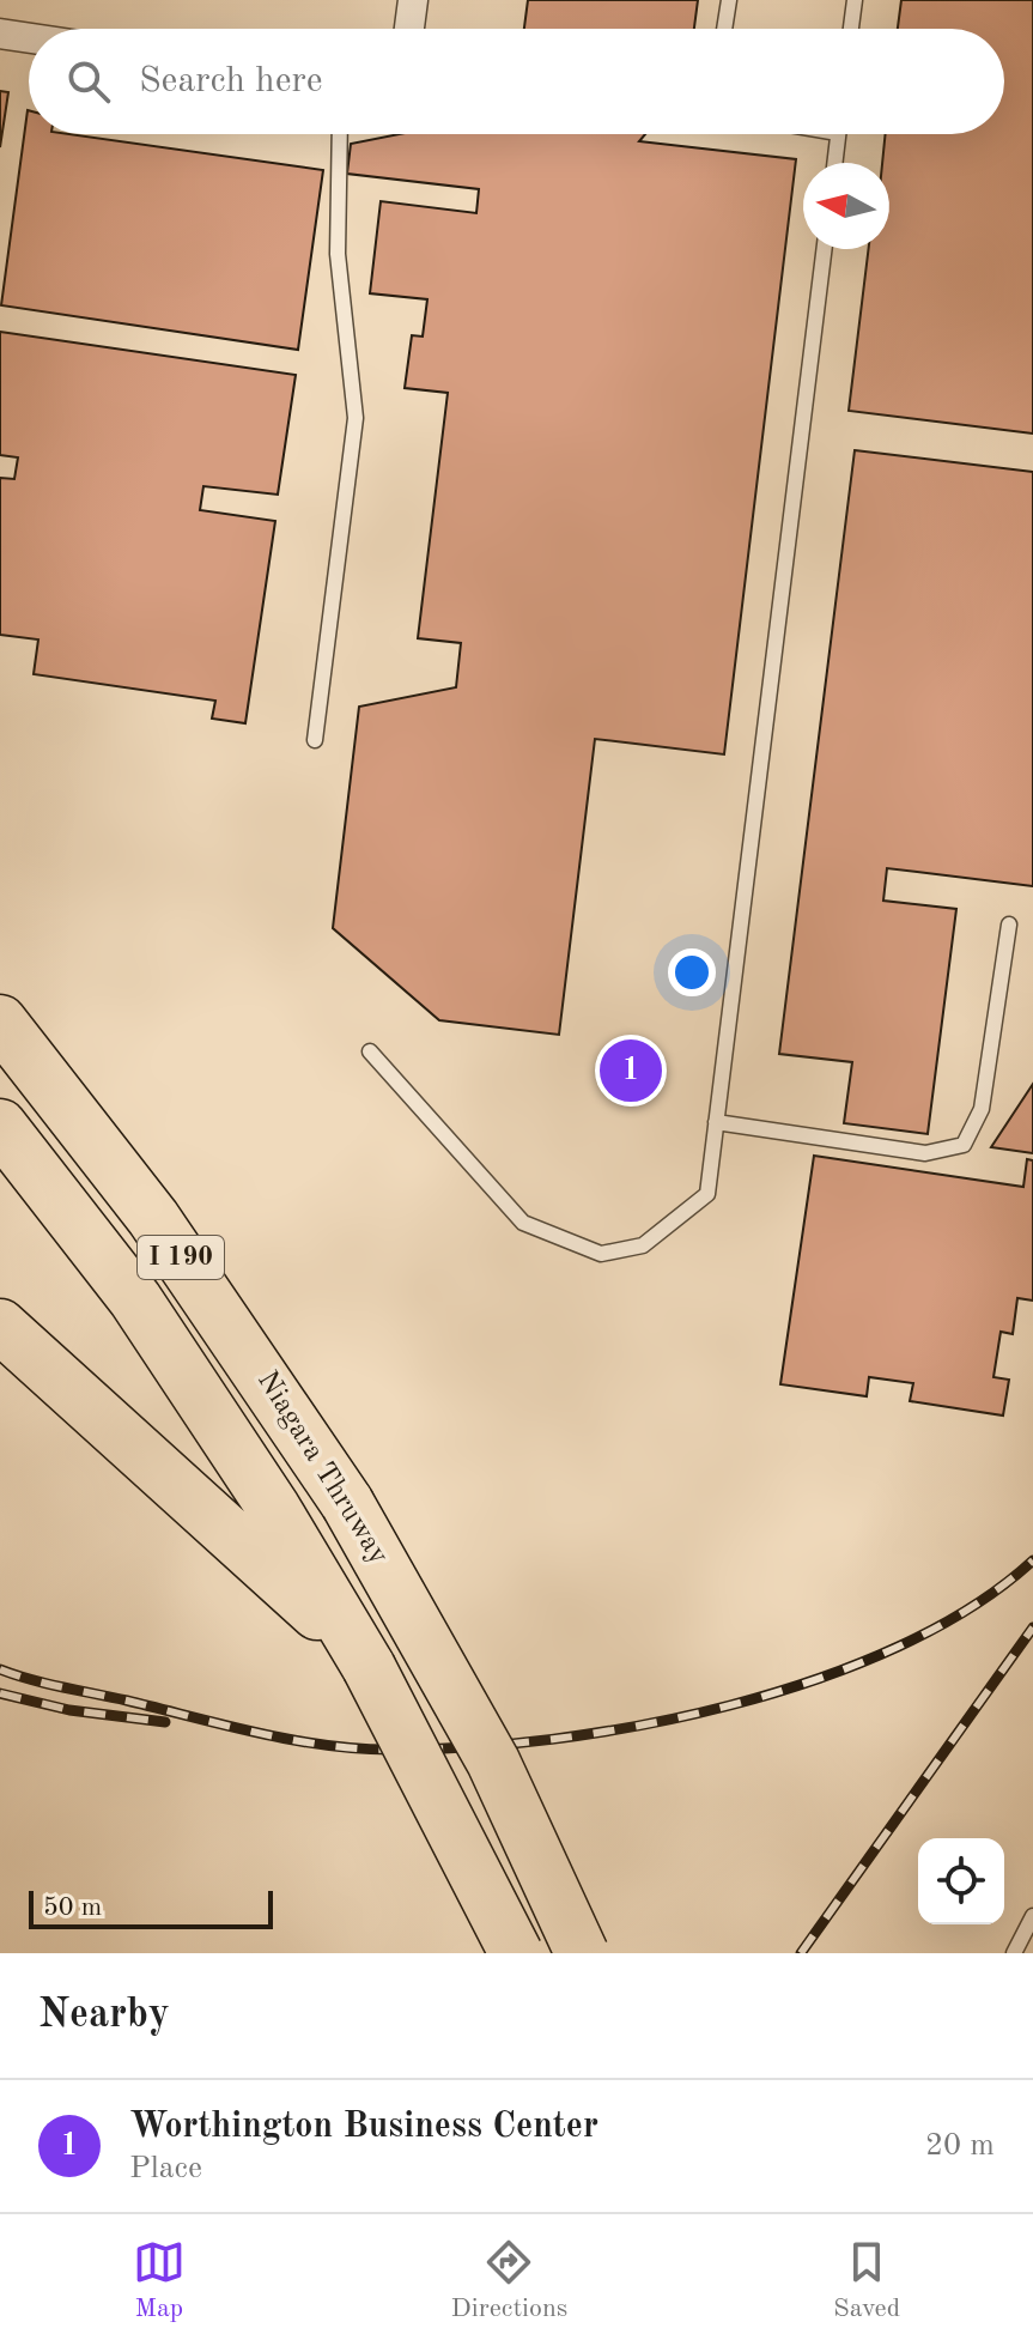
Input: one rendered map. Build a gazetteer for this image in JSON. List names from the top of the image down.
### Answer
{
  "streets": {
    "highway": ["I 190", "Niagara Thruway"]
  },
  "scale_bar": "50 m",
  "north": "left",
  "page": {
    "search": "Search here",
    "pins": "1",
    "scale": "50 m",
    "heading": "Nearby",
    "list": [
      {
        "mark": "1",
        "name": "Worthington Business Center",
        "note": "Place",
        "value": "20 m"
      }
    ],
    "nav": ["Map", "Directions", "Saved"]
  }
}
